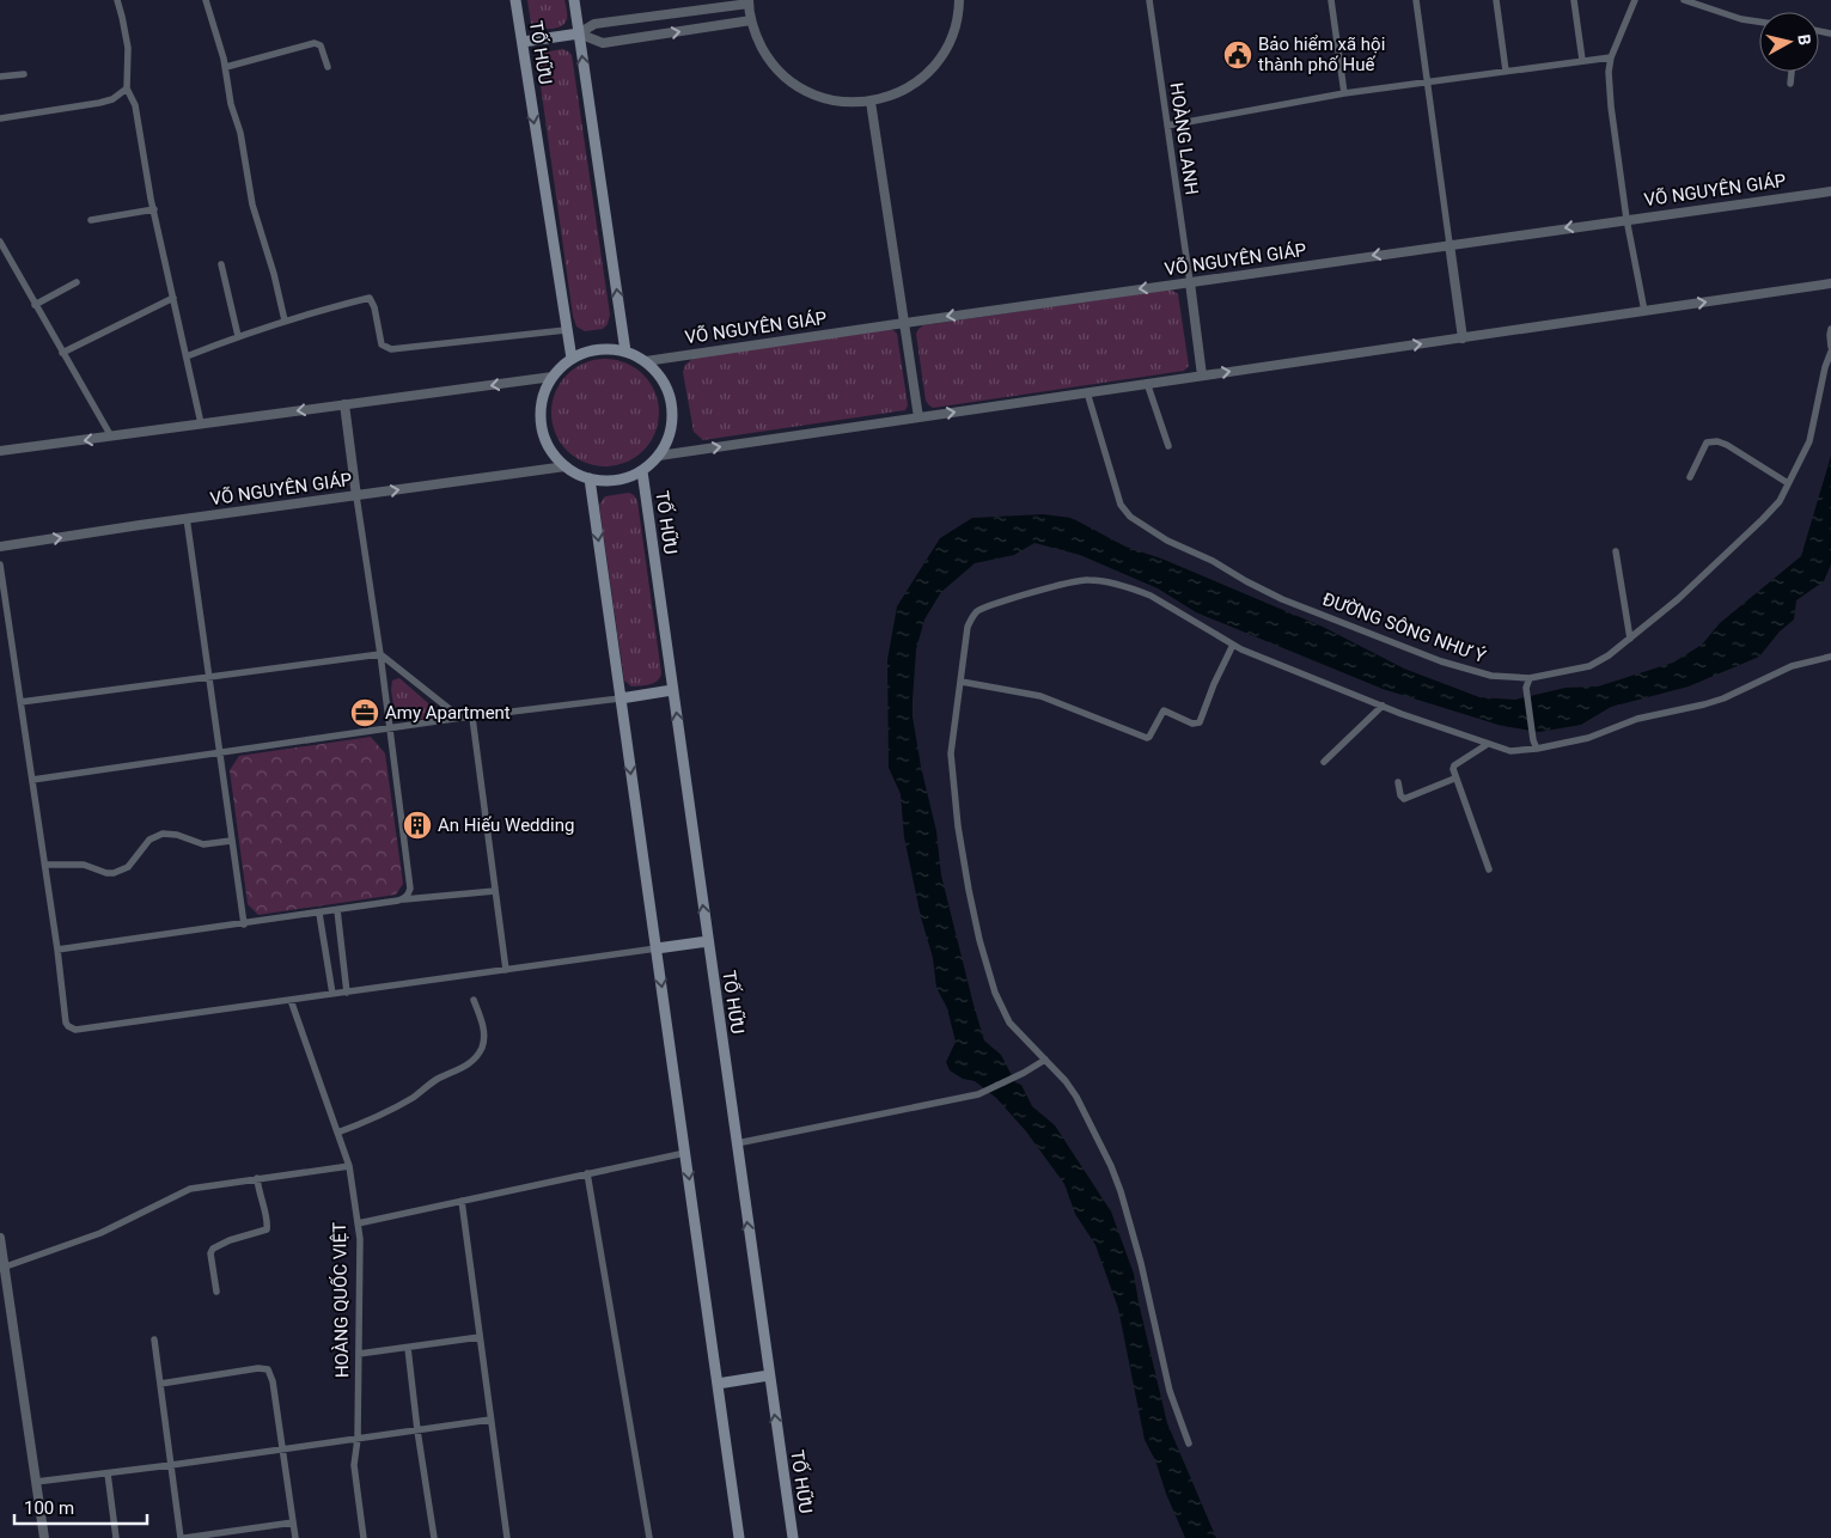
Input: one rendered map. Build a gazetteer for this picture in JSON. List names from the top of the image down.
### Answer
{
  "streets": {
    "main road": ["TỐ HỮU"],
    "street": [
      "HOÀNG LANH",
      "VÕ NGUYÊN GIÁP",
      "ĐƯỜNG SÔNG NHƯ Ý",
      "HOÀNG QUỐC VIỆT"
    ]
  },
  "crossings": [
    ["TỐ HỮU", "VÕ NGUYÊN GIÁP"],
    ["HOÀNG LANH", "VÕ NGUYÊN GIÁP"]
  ],
  "places": {
    "public building": ["Bảo hiểm xã hội thành phố Huế"],
    "office": ["Amy Apartment"],
    "building": ["An Hiếu Wedding"]
  },
  "scale_bar": "100 m",
  "north": "right"
}
